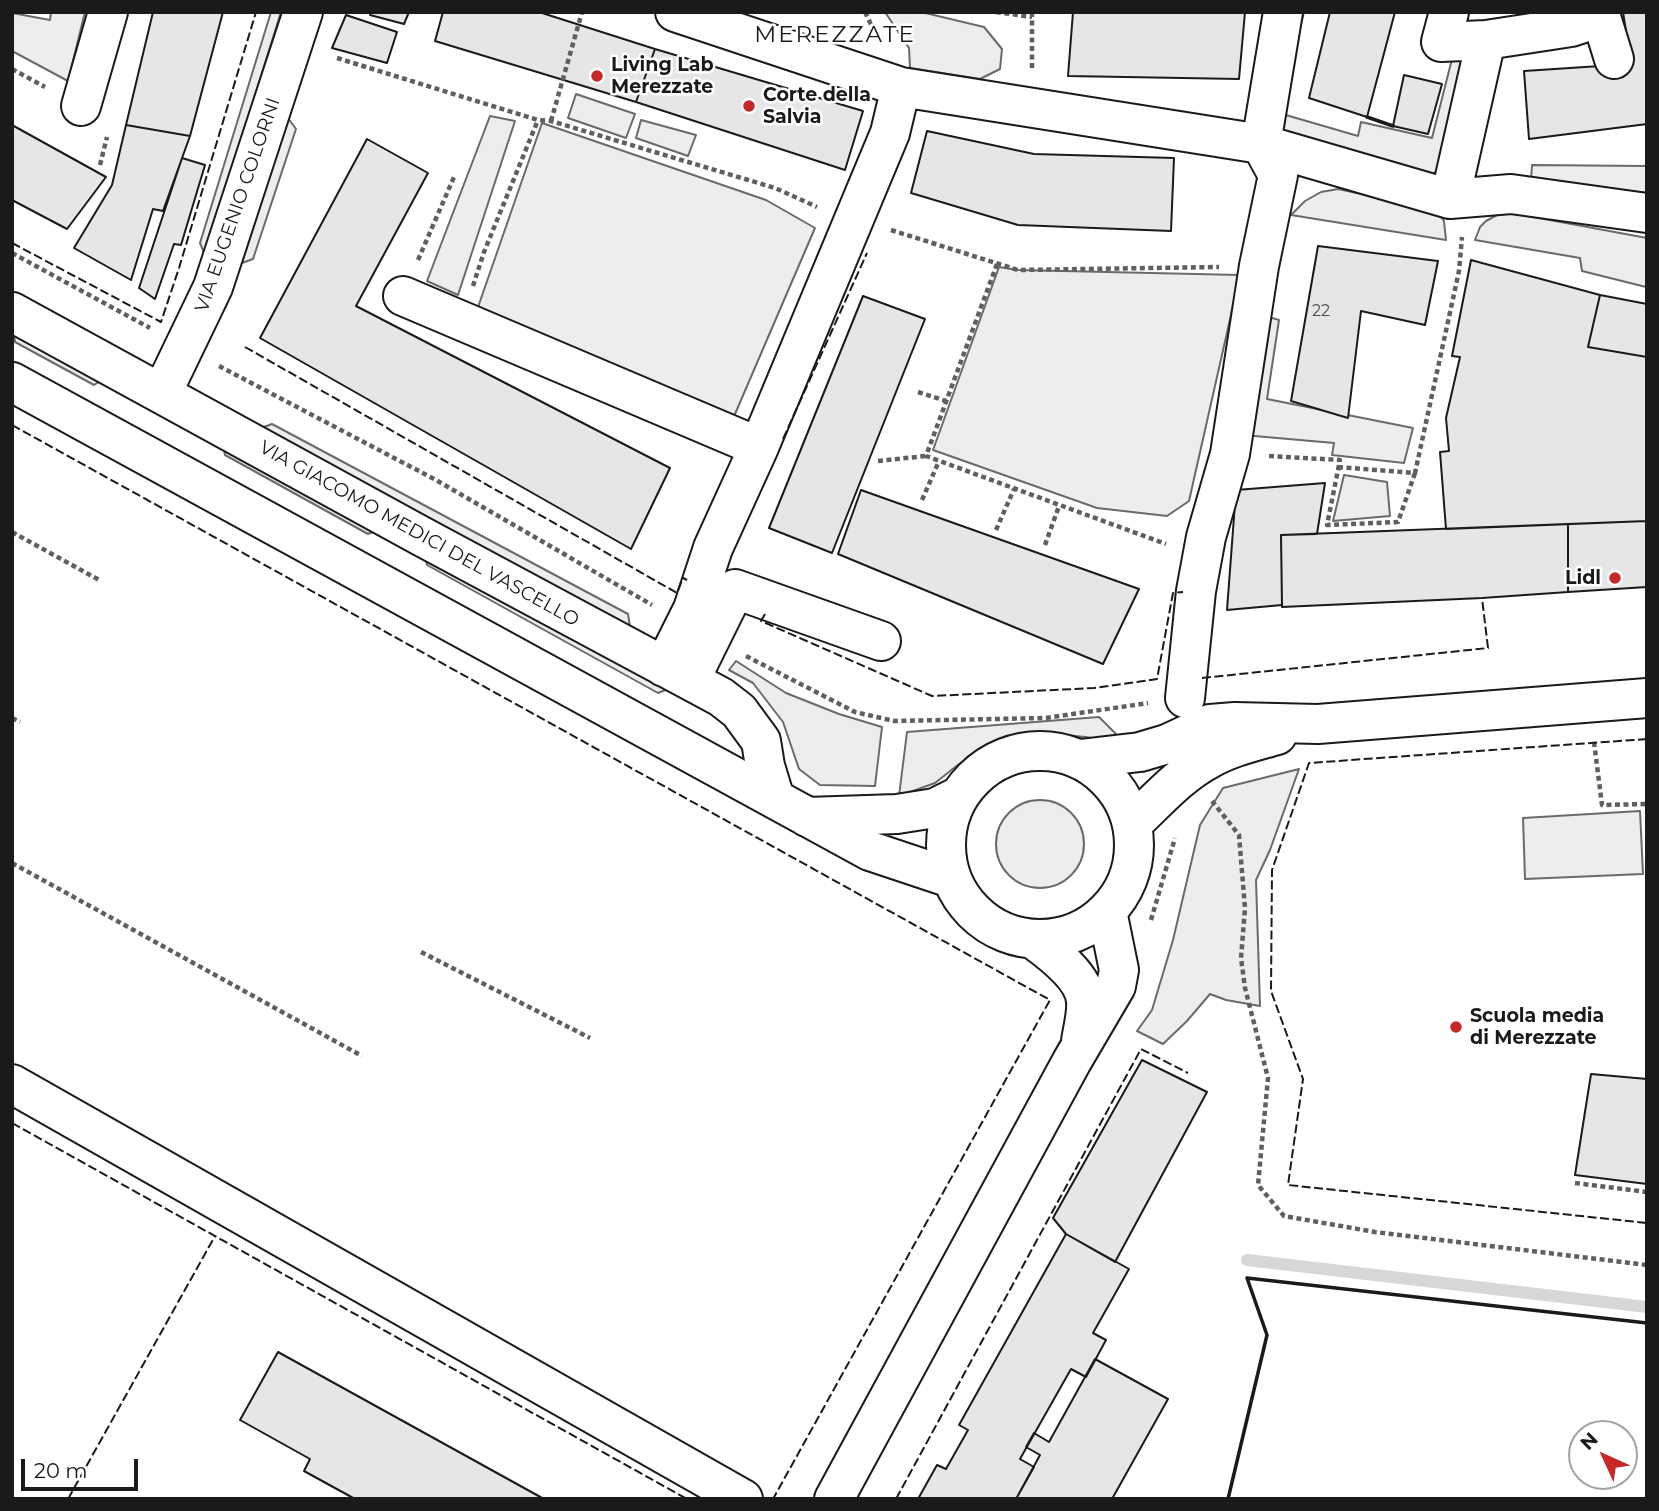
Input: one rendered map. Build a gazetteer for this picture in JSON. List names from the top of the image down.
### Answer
{
  "streets": {
    "street": ["VIA EUGENIO COLORNI", "VIA GIACOMO MEDICI DEL VASCELLO"]
  },
  "crossings": [
    ["VIA EUGENIO COLORNI", "VIA GIACOMO MEDICI DEL VASCELLO"]
  ],
  "districts": ["MEREZZATE"],
  "places": [
    "Living Lab Merezzate",
    "Corte della Salvia",
    "Lidl",
    "Scuola media di Merezzate"
  ],
  "house_numbers": ["22"],
  "scale_bar": "20 m",
  "north": "top left"
}
